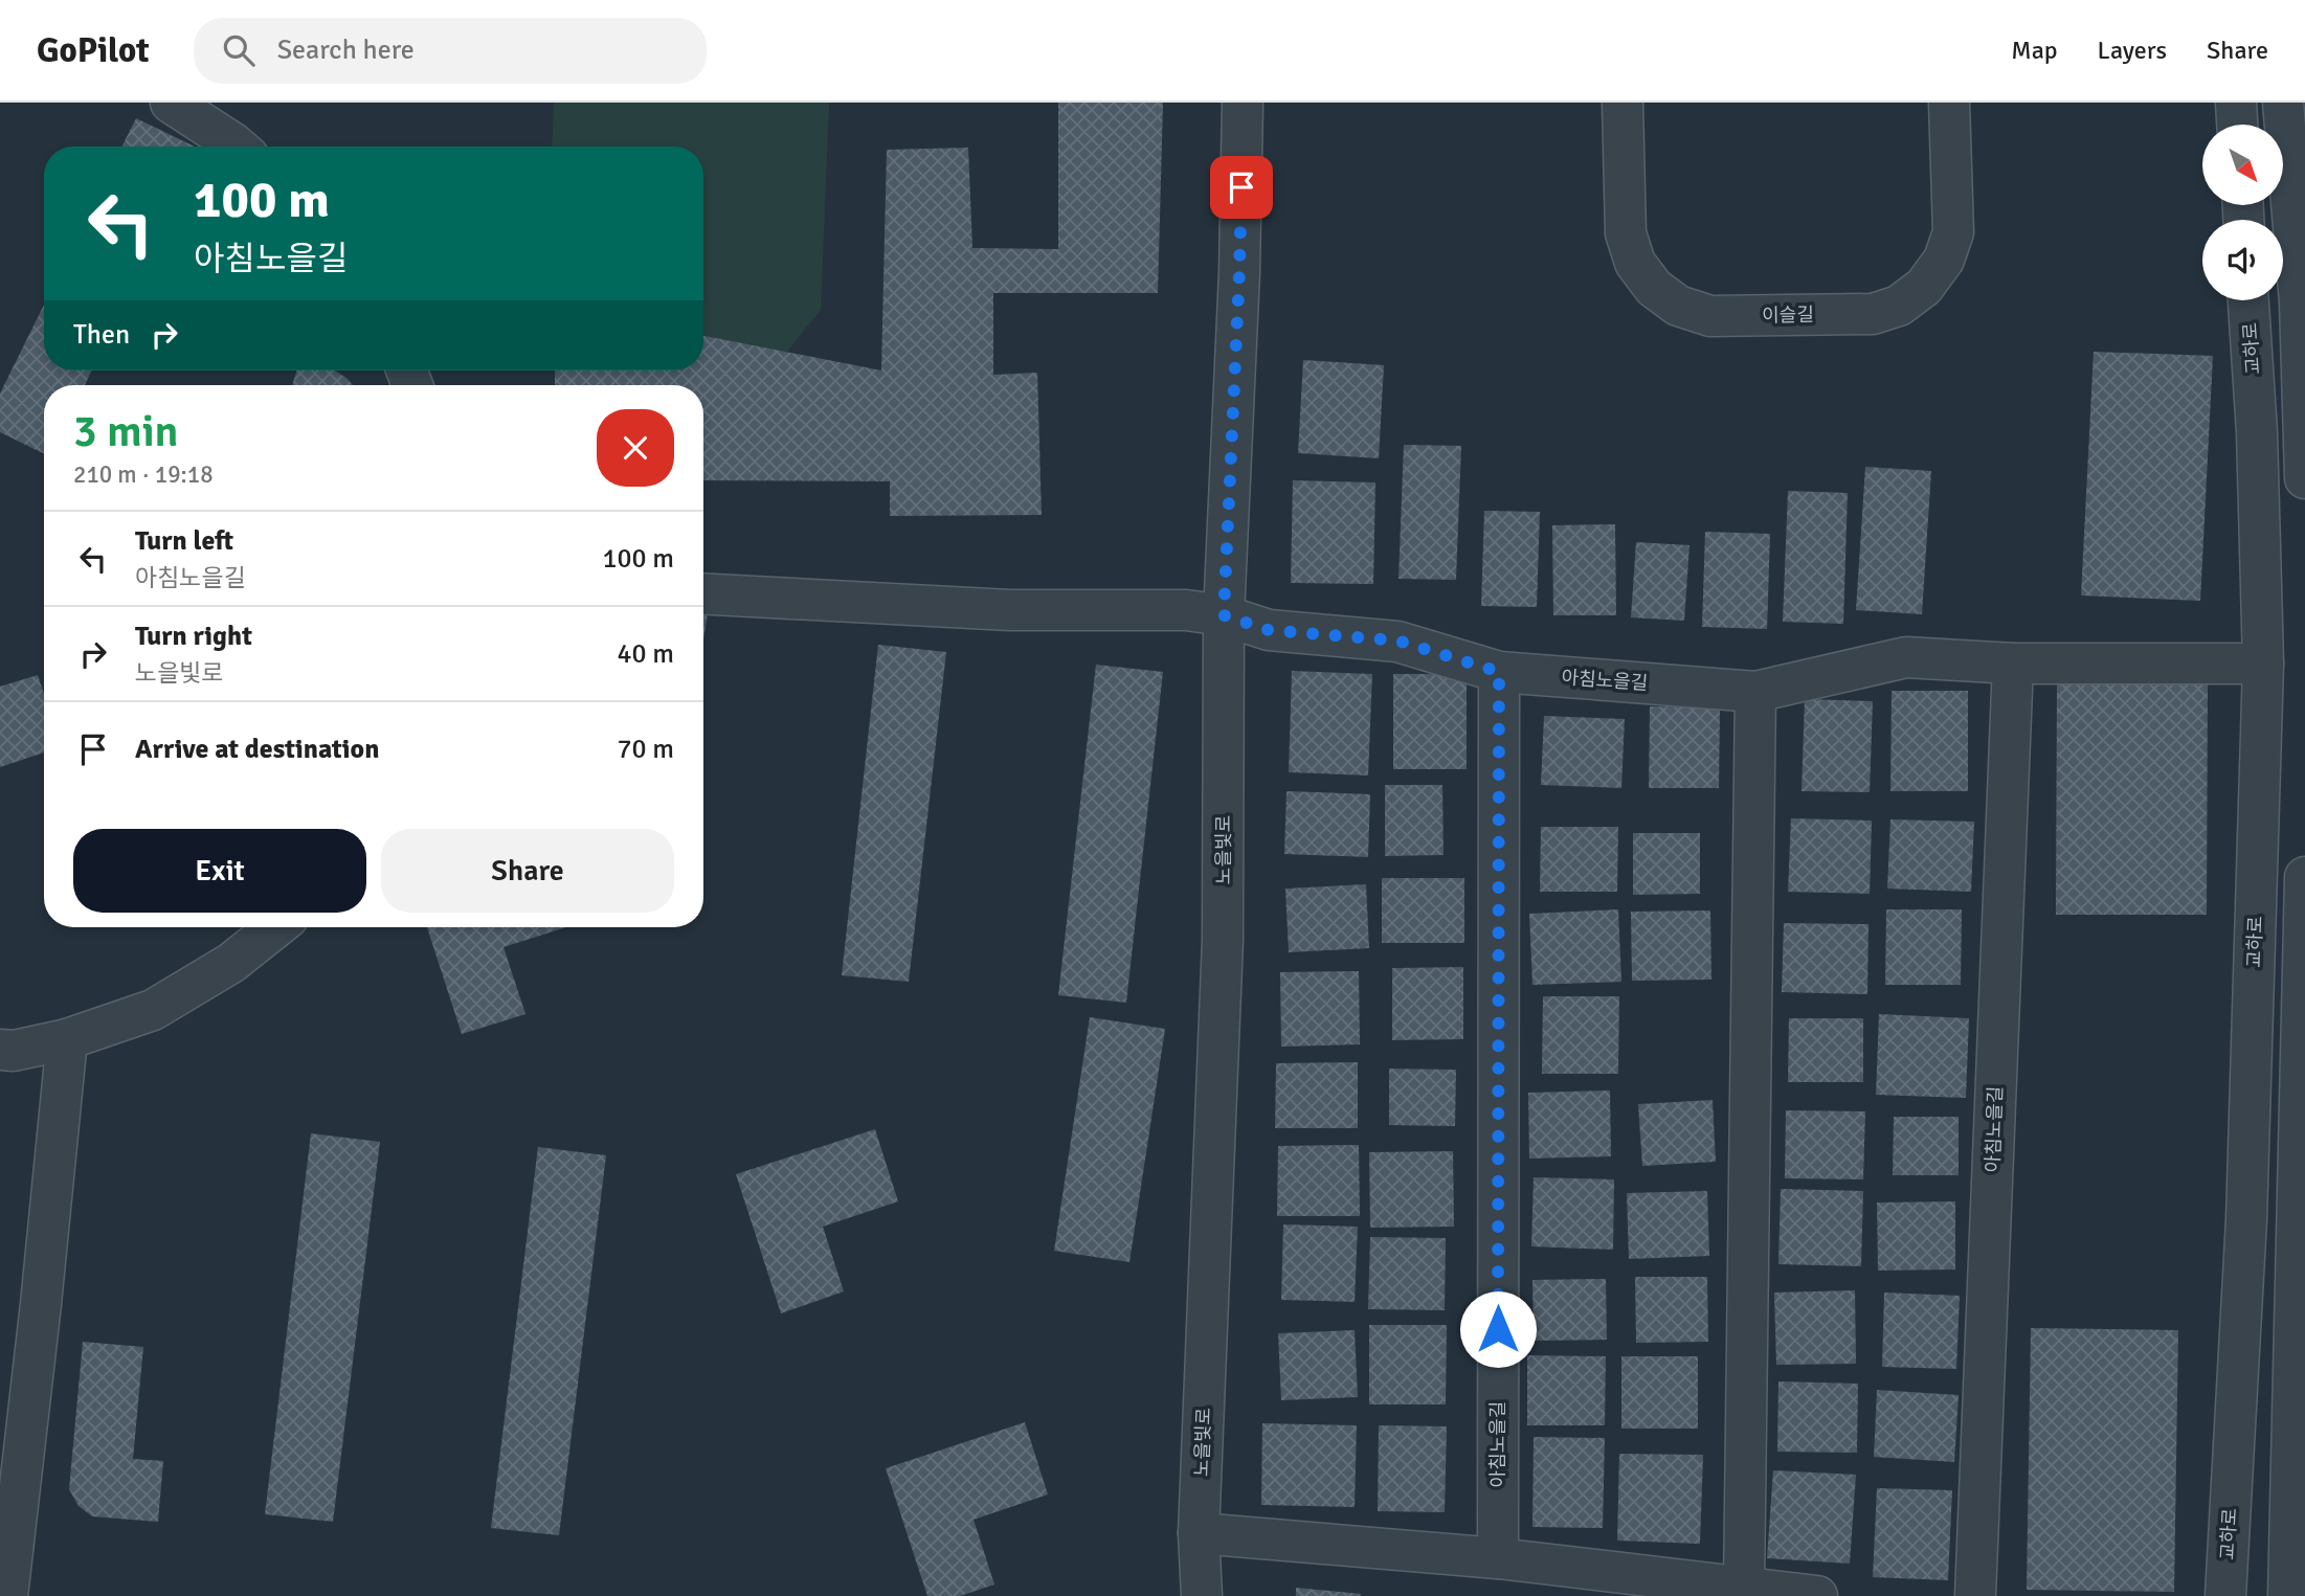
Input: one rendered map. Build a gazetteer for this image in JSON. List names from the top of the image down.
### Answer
{
  "streets": {
    "street": [
      "이슬길",
      "교하로",
      "아침노을길",
      "노을빛로"
    ]
  },
  "crossings": [
    ["교하로", "아침노을길"],
    ["아침노을길", "노을빛로"]
  ],
  "north": "bottom right",
  "page": {
    "header": "GoPilot",
    "search": "Search here",
    "nav": ["Map", "Layers", "Share"],
    "turn": ["100 m", "아침노을길"],
    "then": "Then",
    "heading": ["3 min", "210 m · 19:18"],
    "list": [
      {
        "name": "Turn left",
        "note": "아침노을길",
        "value": "100 m"
      },
      {
        "name": "Turn right",
        "note": "노을빛로",
        "value": "40 m"
      },
      {
        "name": "Arrive at destination",
        "value": "70 m"
      }
    ],
    "buttons": ["Exit", "Share"]
  }
}
